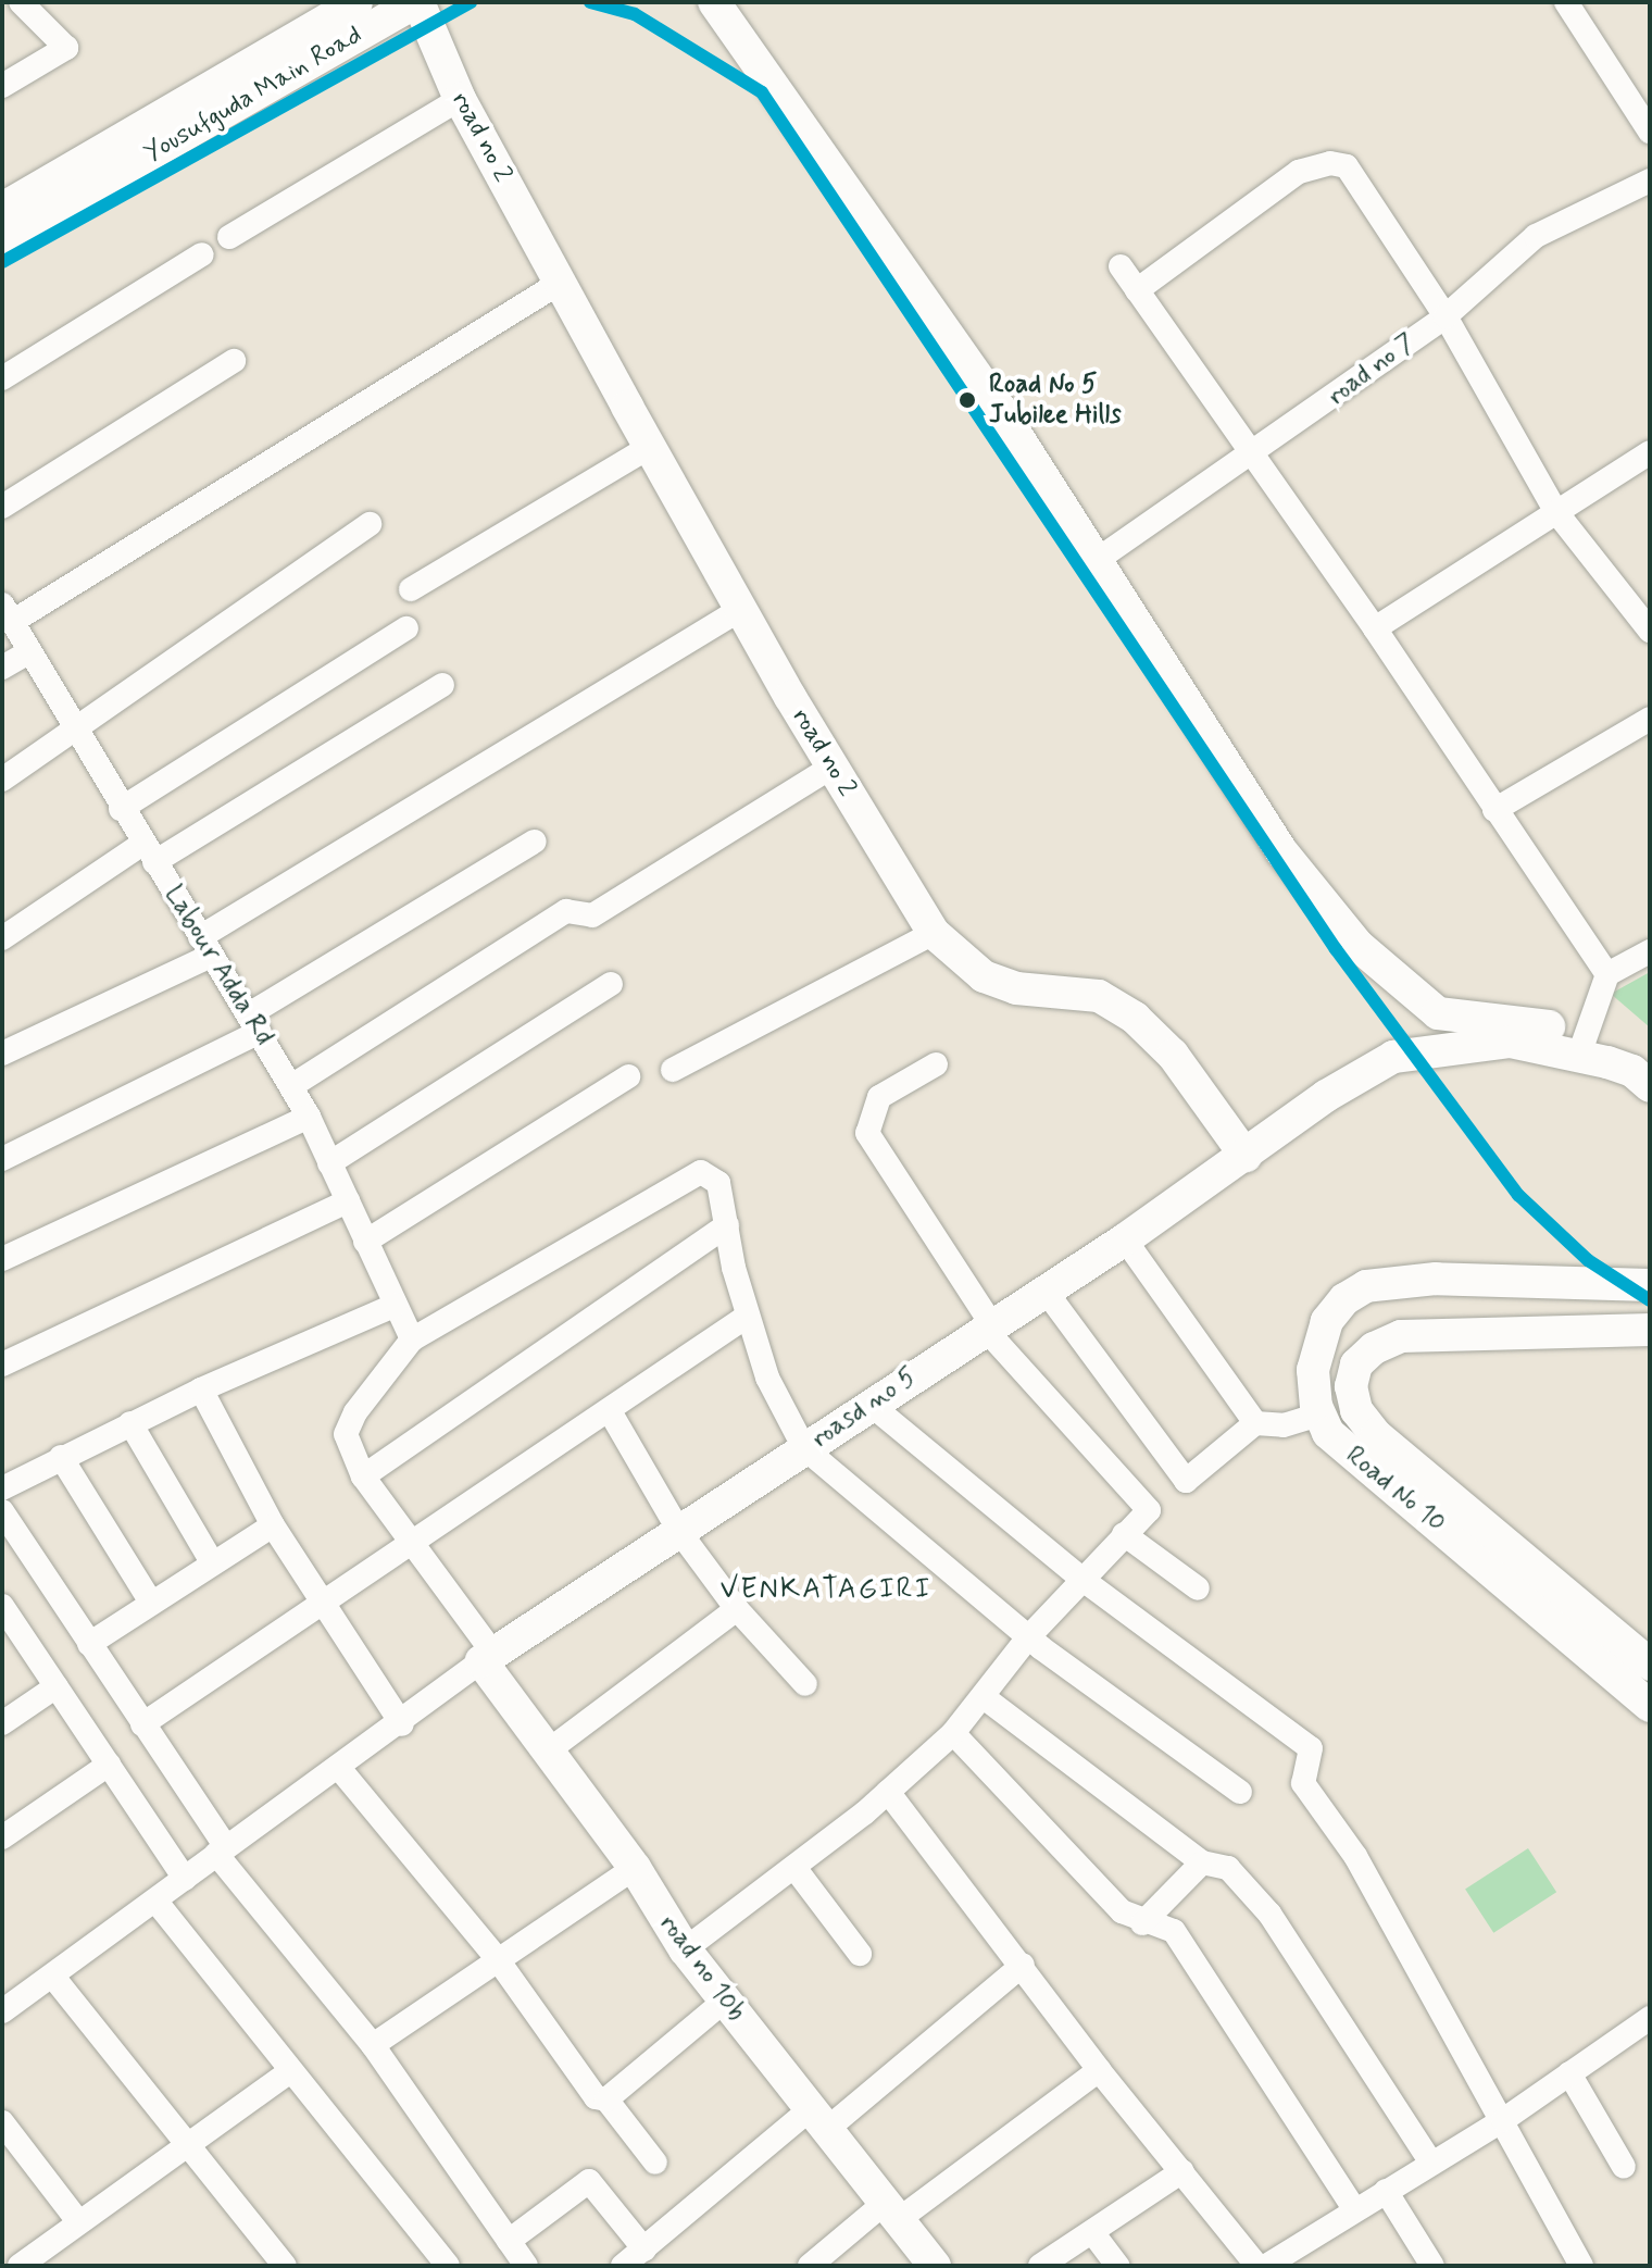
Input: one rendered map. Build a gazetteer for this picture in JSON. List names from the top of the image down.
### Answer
{
  "streets": {
    "main road": [
      "Yousufguda Main Road",
      "road no 2",
      "roasd no 5",
      "Road No 10",
      "road no 10b"
    ],
    "street": ["road no 7", "Labour Adda Rd"]
  },
  "crossings": [
    ["Yousufguda Main Road", "road no 2"],
    ["road no 2", "roasd no 5"],
    ["roasd no 5", "road no 10b"]
  ],
  "districts": ["VENKATAGIRI"],
  "places": ["Road No 5 Jubilee Hills"]
}
